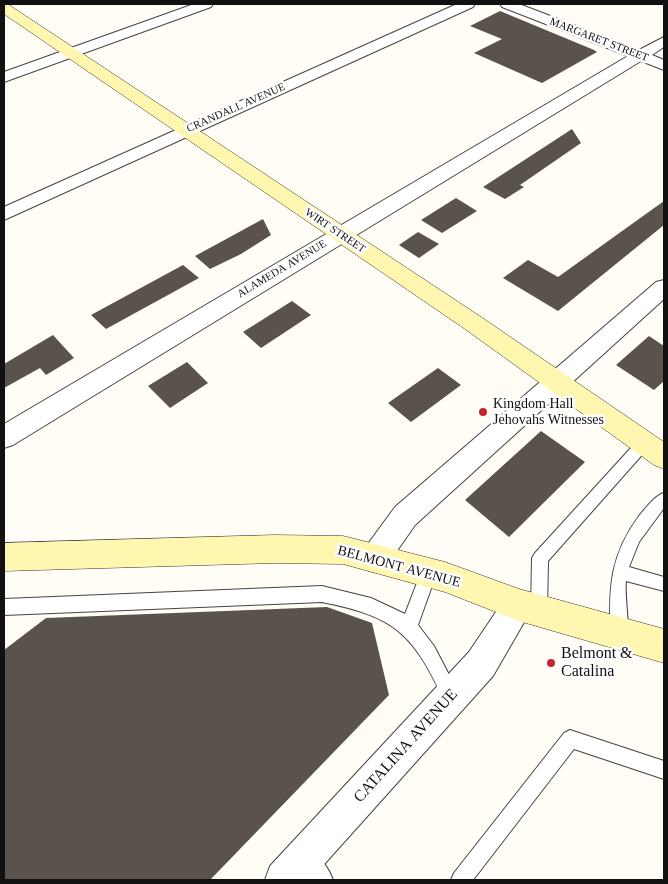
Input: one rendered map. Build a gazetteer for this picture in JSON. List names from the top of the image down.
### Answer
{
  "streets": {
    "main road": ["WIRT STREET", "BELMONT AVENUE"],
    "street": [
      "MARGARET STREET",
      "CRANDALL AVENUE",
      "ALAMEDA AVENUE",
      "CATALINA AVENUE"
    ]
  },
  "crossings": [
    ["MARGARET STREET", "ALAMEDA AVENUE"],
    ["CRANDALL AVENUE", "WIRT STREET"],
    ["WIRT STREET", "ALAMEDA AVENUE"],
    ["BELMONT AVENUE", "CATALINA AVENUE"]
  ],
  "places": ["Kingdom Hall Jehovahs Witnesses", "Belmont & Catalina"]
}
